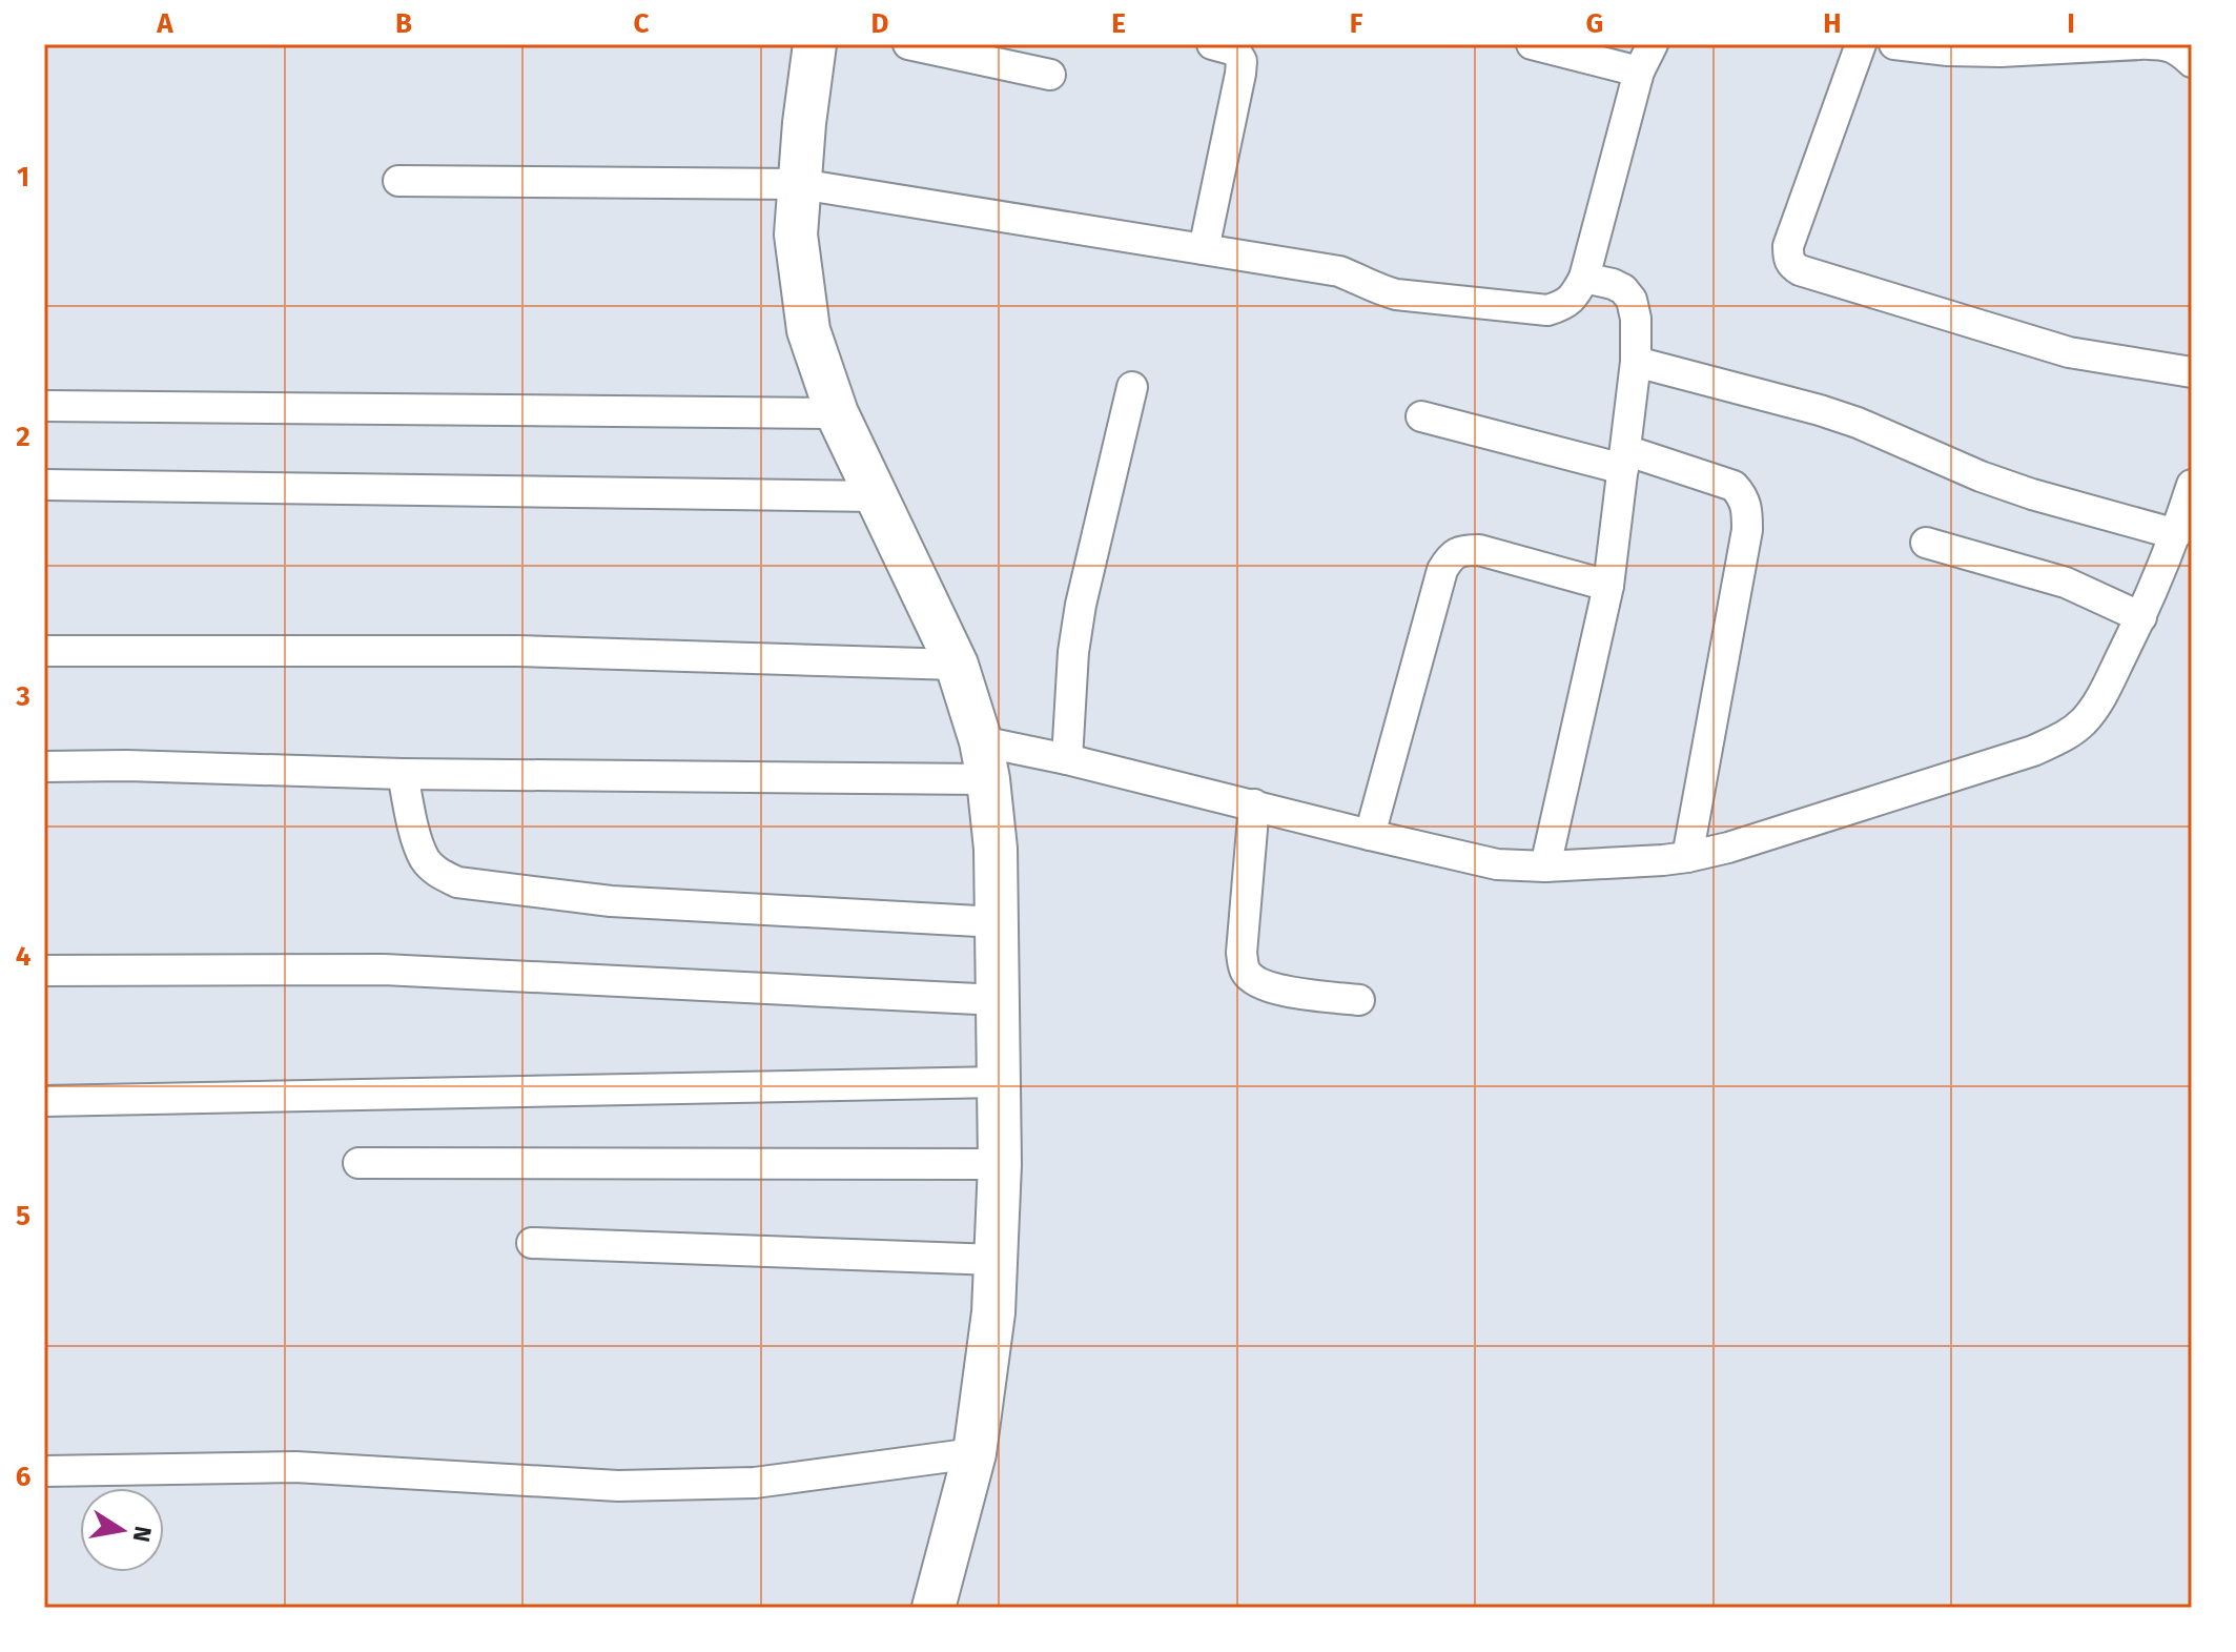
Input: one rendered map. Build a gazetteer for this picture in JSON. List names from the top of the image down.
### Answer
{
  "north": "right",
  "grid": {
    "columns": [
      "A",
      "B",
      "C",
      "D",
      "E",
      "F",
      "G",
      "H",
      "I"
    ],
    "rows": [
      "1",
      "2",
      "3",
      "4",
      "5",
      "6"
    ]
  }
}
